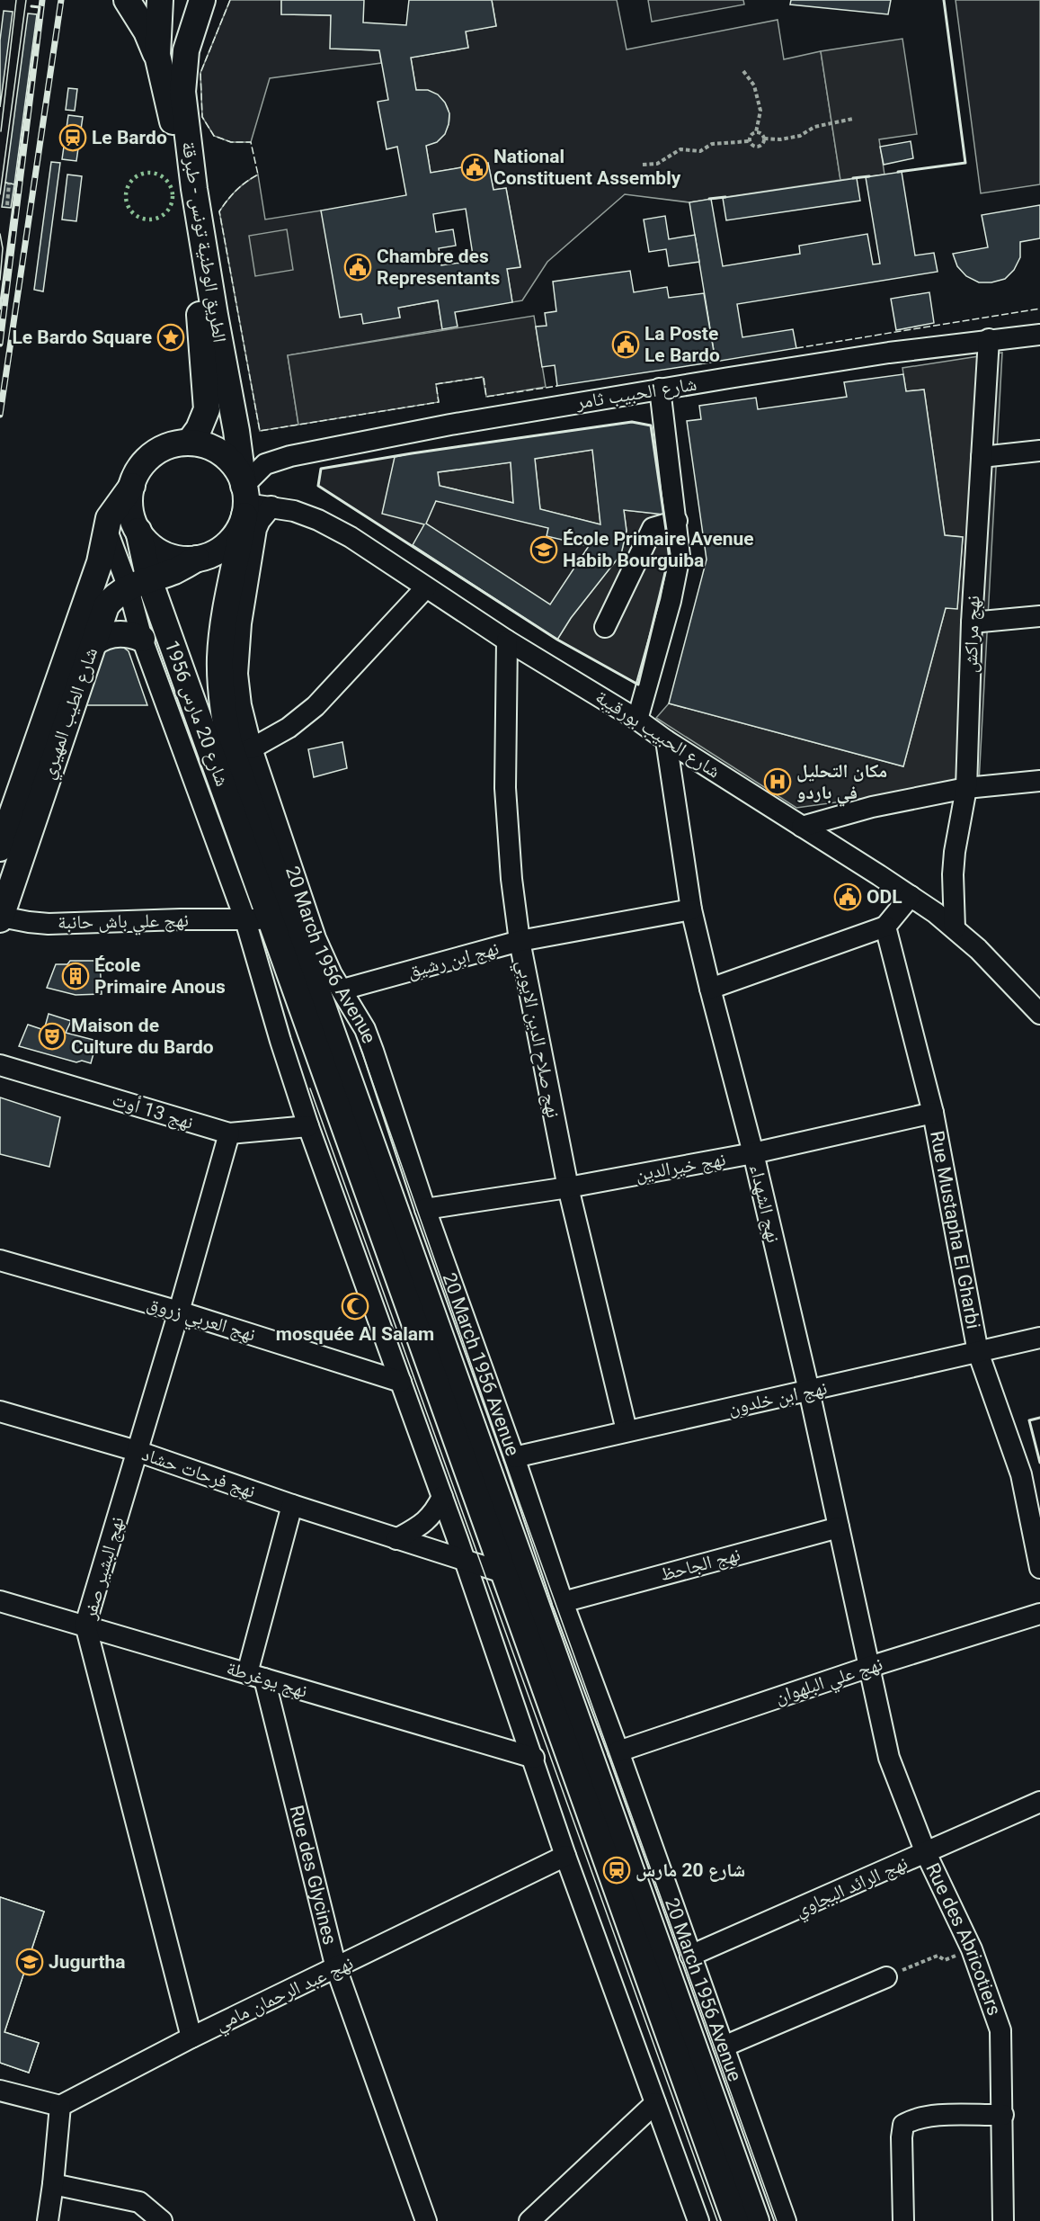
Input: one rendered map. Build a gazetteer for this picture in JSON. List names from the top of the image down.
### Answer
{
  "streets": {
    "main road": [
      "الطريق الوطنية تونس - طبرقة",
      "شارع الطيب المهيري",
      "شارع 20 مارس 1956",
      "20 March 1956 Avenue"
    ],
    "street": [
      "شارع الحبيب ثامر",
      "نهج مراكش",
      "شارع الحبيب بورقيبة",
      "نهج علي باش حانبة",
      "نهج ابن رشيق",
      "نهج صلاح الدين الايوبي",
      "نهج 13 أوت",
      "نهج خيرالدين",
      "نهج الشهداء",
      "Rue Mustapha El Gharbi",
      "نهج العربي زروق",
      "نهج ابن خلدون",
      "نهج فرحات حشاد",
      "نهج الجاحظ",
      "نهج البشير صفر",
      "نهج يوغرطة",
      "نهج علي البلهوان",
      "Rue des Glycines",
      "نهج الرائد البجاوي",
      "Rue des Abricotiers",
      "نهج عبد الرحمان مامي"
    ]
  },
  "crossings": [
    ["الطريق الوطنية تونس - طبرقة", "شارع الحبيب ثامر"],
    ["الطريق الوطنية تونس - طبرقة", "شارع الطيب المهيري"],
    ["الطريق الوطنية تونس - طبرقة", "شارع 20 مارس 1956"],
    ["الطريق الوطنية تونس - طبرقة", "شارع الحبيب بورقيبة"],
    ["شارع الحبيب ثامر", "نهج مراكش"],
    ["شارع الحبيب ثامر", "شارع الطيب المهيري"],
    ["شارع الحبيب ثامر", "شارع 20 مارس 1956"],
    ["شارع الحبيب ثامر", "شارع الحبيب بورقيبة"],
    ["نهج مراكش", "شارع الحبيب بورقيبة"],
    ["شارع الطيب المهيري", "شارع 20 مارس 1956"],
    ["شارع الطيب المهيري", "شارع الحبيب بورقيبة"],
    ["شارع الطيب المهيري", "نهج علي باش حانبة"],
    ["شارع 20 مارس 1956", "شارع الحبيب بورقيبة"],
    ["شارع 20 مارس 1956", "نهج علي باش حانبة"],
    ["شارع 20 مارس 1956", "20 March 1956 Avenue"],
    ["شارع الحبيب بورقيبة", "20 March 1956 Avenue"],
    ["شارع الحبيب بورقيبة", "نهج صلاح الدين الايوبي"],
    ["شارع الحبيب بورقيبة", "نهج الشهداء"],
    ["نهج علي باش حانبة", "20 March 1956 Avenue"],
    ["20 March 1956 Avenue", "نهج ابن رشيق"],
    ["20 March 1956 Avenue", "نهج خيرالدين"],
    ["20 March 1956 Avenue", "نهج ابن خلدون"],
    ["20 March 1956 Avenue", "نهج فرحات حشاد"],
    ["20 March 1956 Avenue", "نهج الجاحظ"],
    ["20 March 1956 Avenue", "نهج علي البلهوان"],
    ["20 March 1956 Avenue", "نهج الرائد البجاوي"],
    ["نهج ابن رشيق", "نهج صلاح الدين الايوبي"],
    ["نهج ابن رشيق", "نهج الشهداء"],
    ["نهج صلاح الدين الايوبي", "نهج خيرالدين"],
    ["نهج صلاح الدين الايوبي", "نهج ابن خلدون"],
    ["نهج 13 أوت", "نهج البشير صفر"],
    ["نهج خيرالدين", "نهج الشهداء"],
    ["نهج خيرالدين", "Rue Mustapha El Gharbi"],
    ["نهج الشهداء", "نهج ابن خلدون"],
    ["نهج الشهداء", "نهج الجاحظ"],
    ["نهج الشهداء", "نهج علي البلهوان"],
    ["نهج الشهداء", "Rue des Abricotiers"],
    ["Rue Mustapha El Gharbi", "نهج ابن خلدون"],
    ["نهج العربي زروق", "نهج البشير صفر"],
    ["نهج فرحات حشاد", "نهج البشير صفر"],
    ["نهج فرحات حشاد", "Rue des Glycines"],
    ["نهج البشير صفر", "نهج يوغرطة"],
    ["نهج البشير صفر", "نهج عبد الرحمان مامي"],
    ["نهج يوغرطة", "Rue des Glycines"],
    ["نهج علي البلهوان", "Rue des Abricotiers"],
    ["Rue des Glycines", "نهج عبد الرحمان مامي"],
    ["نهج الرائد البجاوي", "Rue des Abricotiers"]
  ],
  "places": {
    "station": ["Le Bardo", "شارع 20 مارس"],
    "public building": [
      "National Constituent Assembly",
      "Chambre des Representants",
      "La Poste Le Bardo",
      "ODL"
    ],
    "place": ["Le Bardo Square"],
    "school or university": ["École Primaire Avenue Habib Bourguiba", "Jugurtha"],
    "hospital": ["مكان التحليل في باردو"],
    "building": ["École Primaire Anous"],
    "theatre": ["Maison de Culture du Bardo"],
    "mosque": ["mosquée Al Salam"]
  }
}
